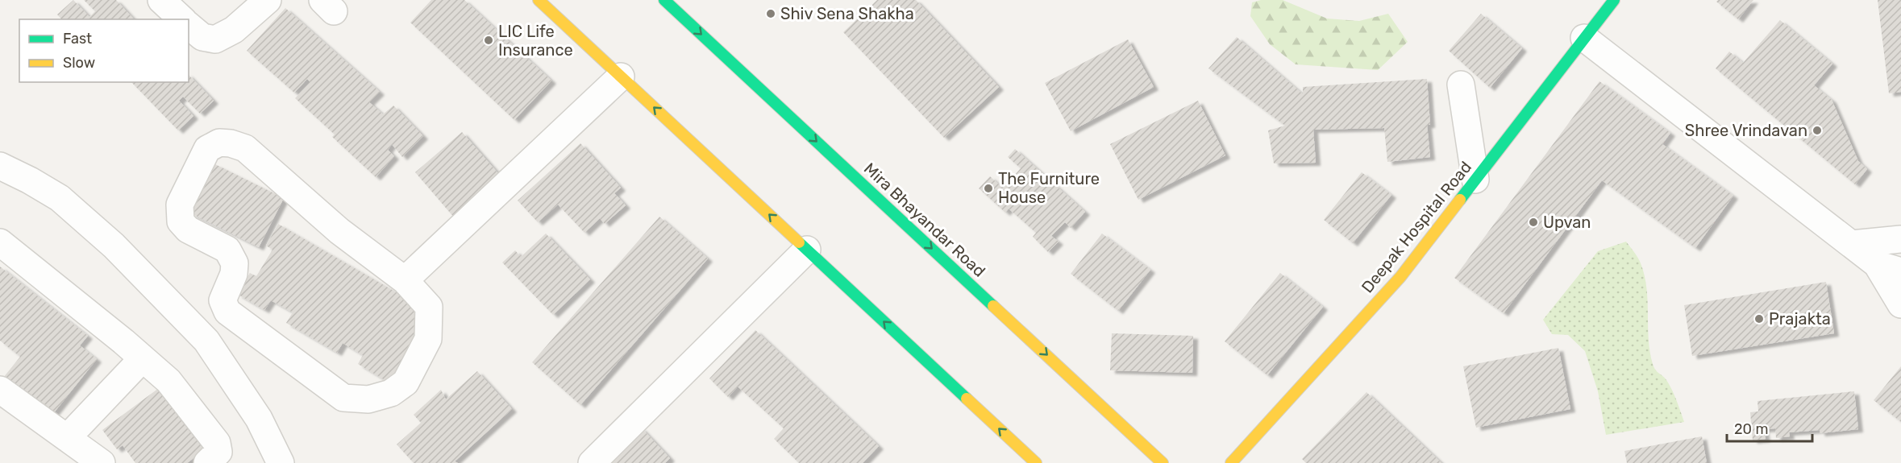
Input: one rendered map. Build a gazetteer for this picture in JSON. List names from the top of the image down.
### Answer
{
  "streets": {
    "main road": ["Mira Bhayandar Road", "Deepak Hospital Road"]
  },
  "places": [
    "Shiv Sena Shakha",
    "LIC Life Insurance",
    "Shree Vrindavan",
    "The Furniture House",
    "Upvan",
    "Prajakta"
  ],
  "legend": ["Fast", "Slow"],
  "scale_bar": "20 m"
}
